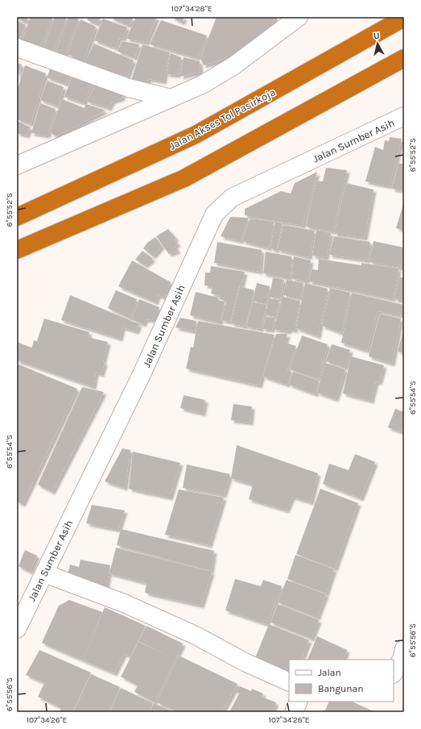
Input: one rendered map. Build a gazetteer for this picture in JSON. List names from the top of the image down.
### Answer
{
  "streets": {
    "highway": ["Jalan Akses Tol Pasirkoja"],
    "street": ["Jalan Sumber Asih"]
  },
  "legend": ["Jalan", "Bangunan"],
  "north": "top",
  "coordinates": [
    "107°34'28\"E",
    "6°55'52\"S",
    "6°55'54\"S",
    "6°55'56\"S",
    "107°34'26\"E"
  ]
}
